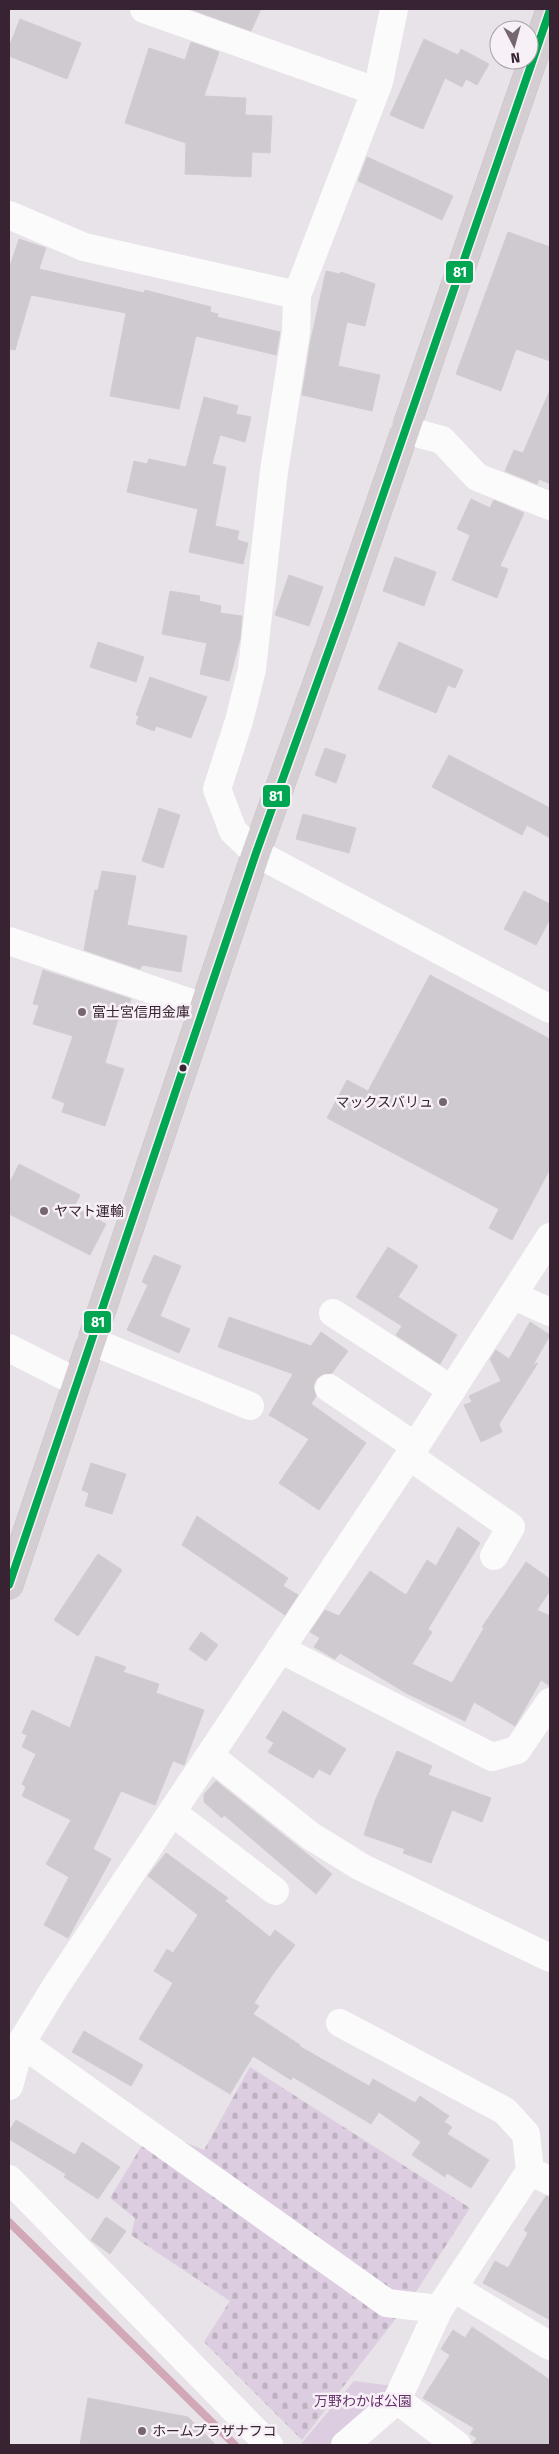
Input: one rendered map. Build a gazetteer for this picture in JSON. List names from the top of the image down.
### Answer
{
  "parks": ["万野わかば公園"],
  "places": [
    "富士宮信用金庫",
    "マックスバリュ",
    "ヤマト運輸",
    "ホームプラザナフコ"
  ],
  "lines": ["transit line 81"],
  "north": "bottom"
}
